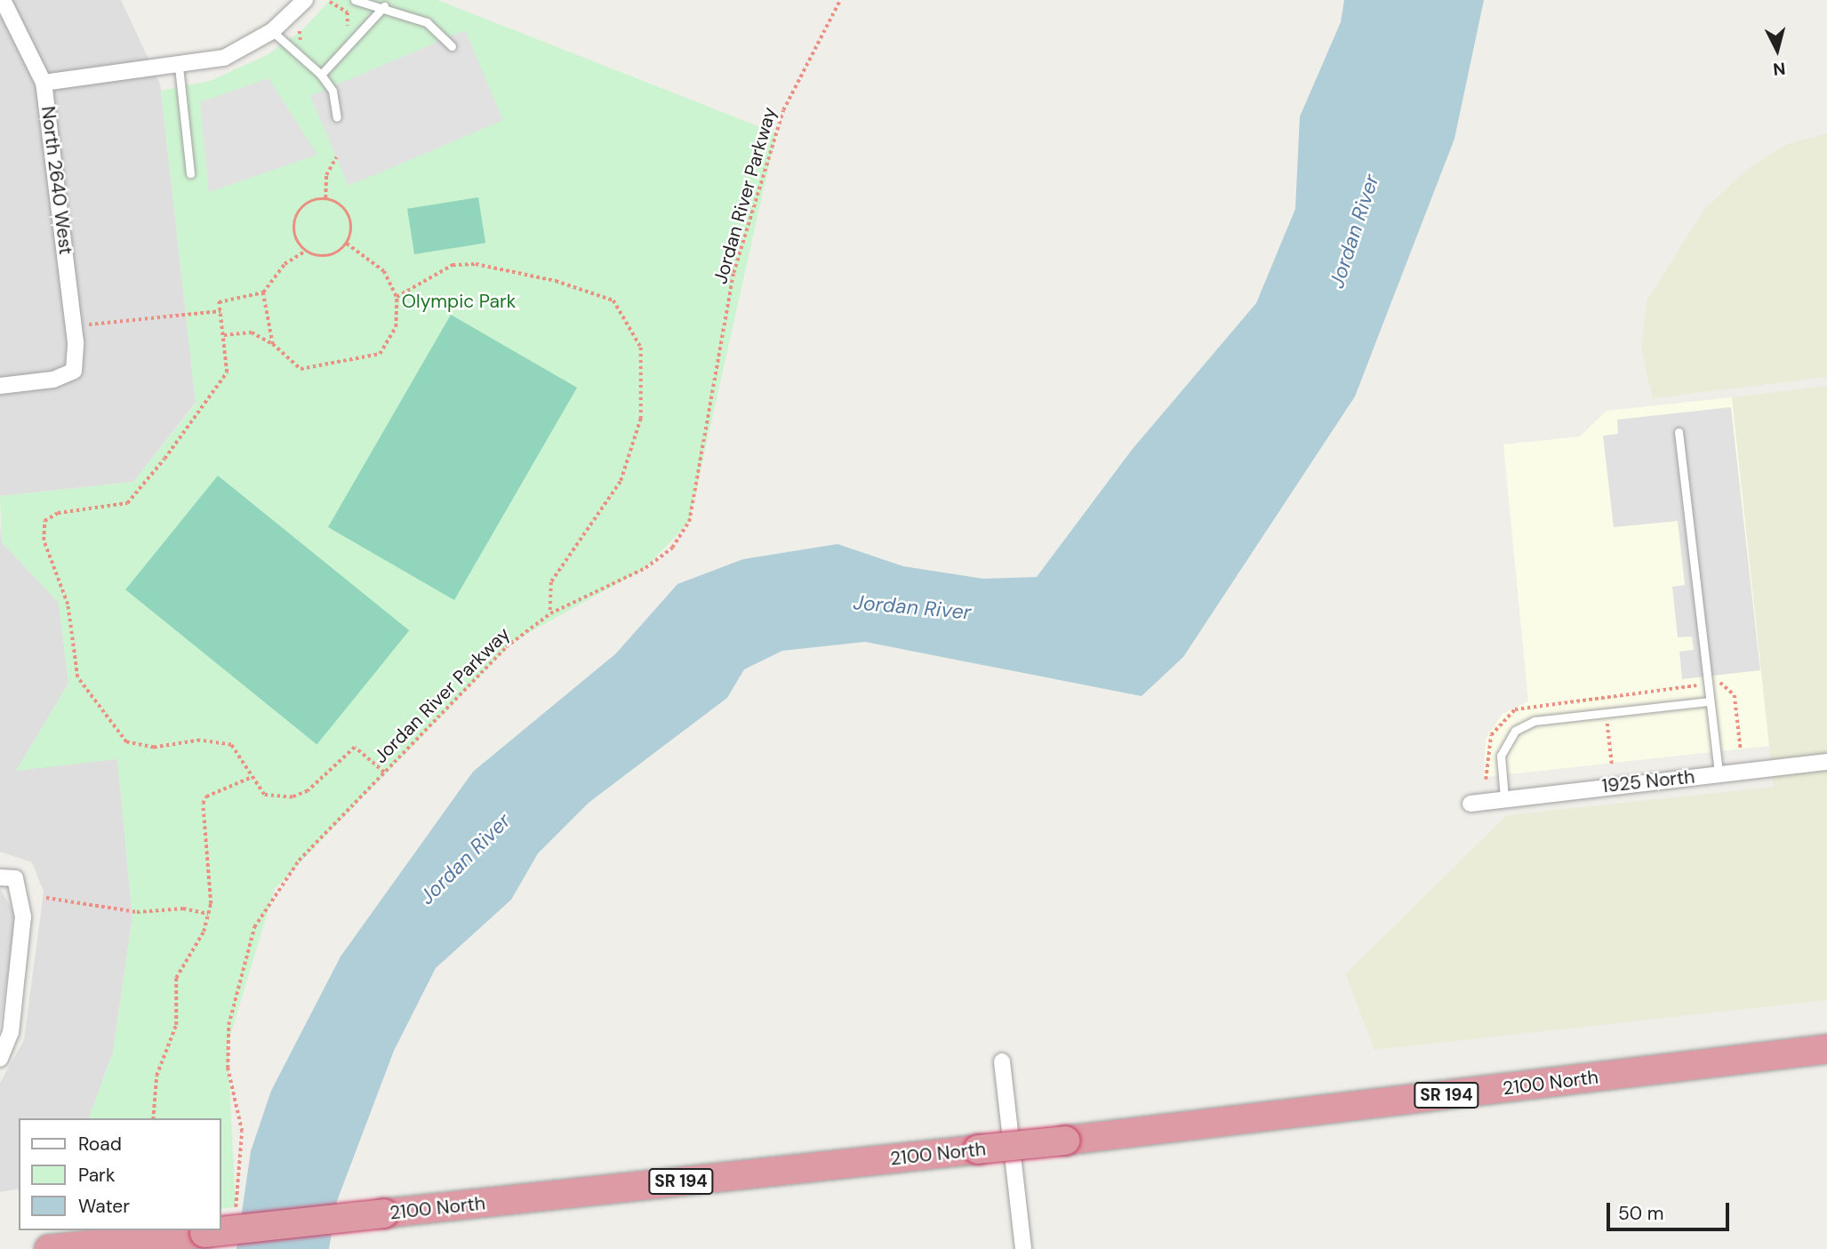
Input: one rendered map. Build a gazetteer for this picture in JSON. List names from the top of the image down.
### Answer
{
  "streets": {
    "highway": ["2100 North", "SR 194"],
    "street": ["North 2640 West", "1925 North"],
    "path": ["Jordan River Parkway"]
  },
  "water": ["Jordan River"],
  "parks": ["Olympic Park"],
  "legend": ["Road", "Park", "Water"],
  "scale_bar": "50 m",
  "north": "bottom"
}
